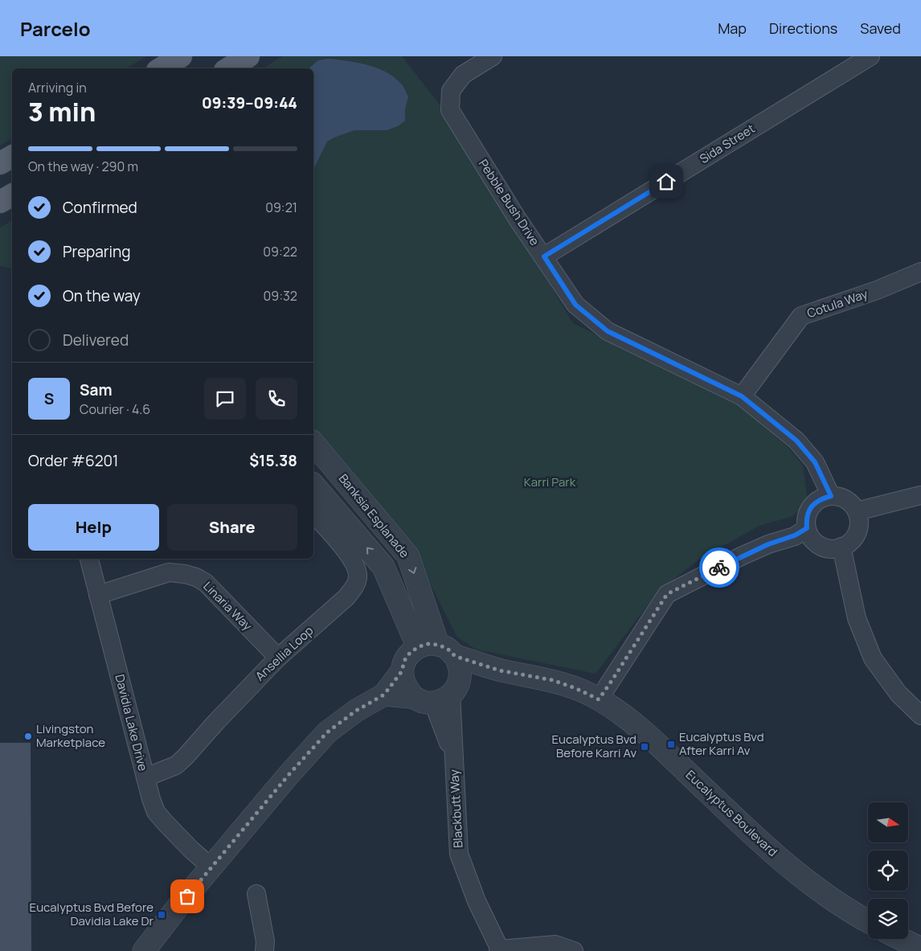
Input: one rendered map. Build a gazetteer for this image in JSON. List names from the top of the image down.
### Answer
{
  "streets": {
    "street": [
      "Sida Street",
      "Pebble Bush Drive",
      "Cotula Way",
      "Banksia Esplanade",
      "Linaria Way",
      "Ansellia Loop",
      "Davidia Lake Drive",
      "Blackbutt Way",
      "Eucalyptus Boulevard"
    ]
  },
  "crossings": [
    ["Sida Street", "Pebble Bush Drive"],
    ["Pebble Bush Drive", "Cotula Way"],
    ["Banksia Esplanade", "Blackbutt Way"],
    ["Banksia Esplanade", "Eucalyptus Boulevard"],
    ["Linaria Way", "Ansellia Loop"],
    ["Linaria Way", "Davidia Lake Drive"],
    ["Ansellia Loop", "Davidia Lake Drive"],
    ["Blackbutt Way", "Eucalyptus Boulevard"]
  ],
  "parks": ["Karri Park"],
  "places": {
    "other": ["Livingston Marketplace"],
    "transit": ["Eucalyptus Bvd After Karri Av", "Eucalyptus Bvd Before Karri Av", "Eucalyptus Bvd Before Davidia Lake Dr"]
  },
  "north": "right",
  "page": {
    "header": "Parcelo",
    "nav": ["Map", "Directions", "Saved"],
    "heading": ["3 min", "Arriving in", "09:39–09:44"],
    "panel": [
      "Sam",
      "Courier · 4.6",
      "Order #6201",
      "$15.38"
    ],
    "bar": "On the way · 290 m",
    "list": [
      ["Confirmed", "09:21"],
      ["Preparing", "09:22"],
      ["On the way", "09:32"],
      "Delivered"
    ],
    "round": "S",
    "buttons": ["Help", "Share"]
  }
}
